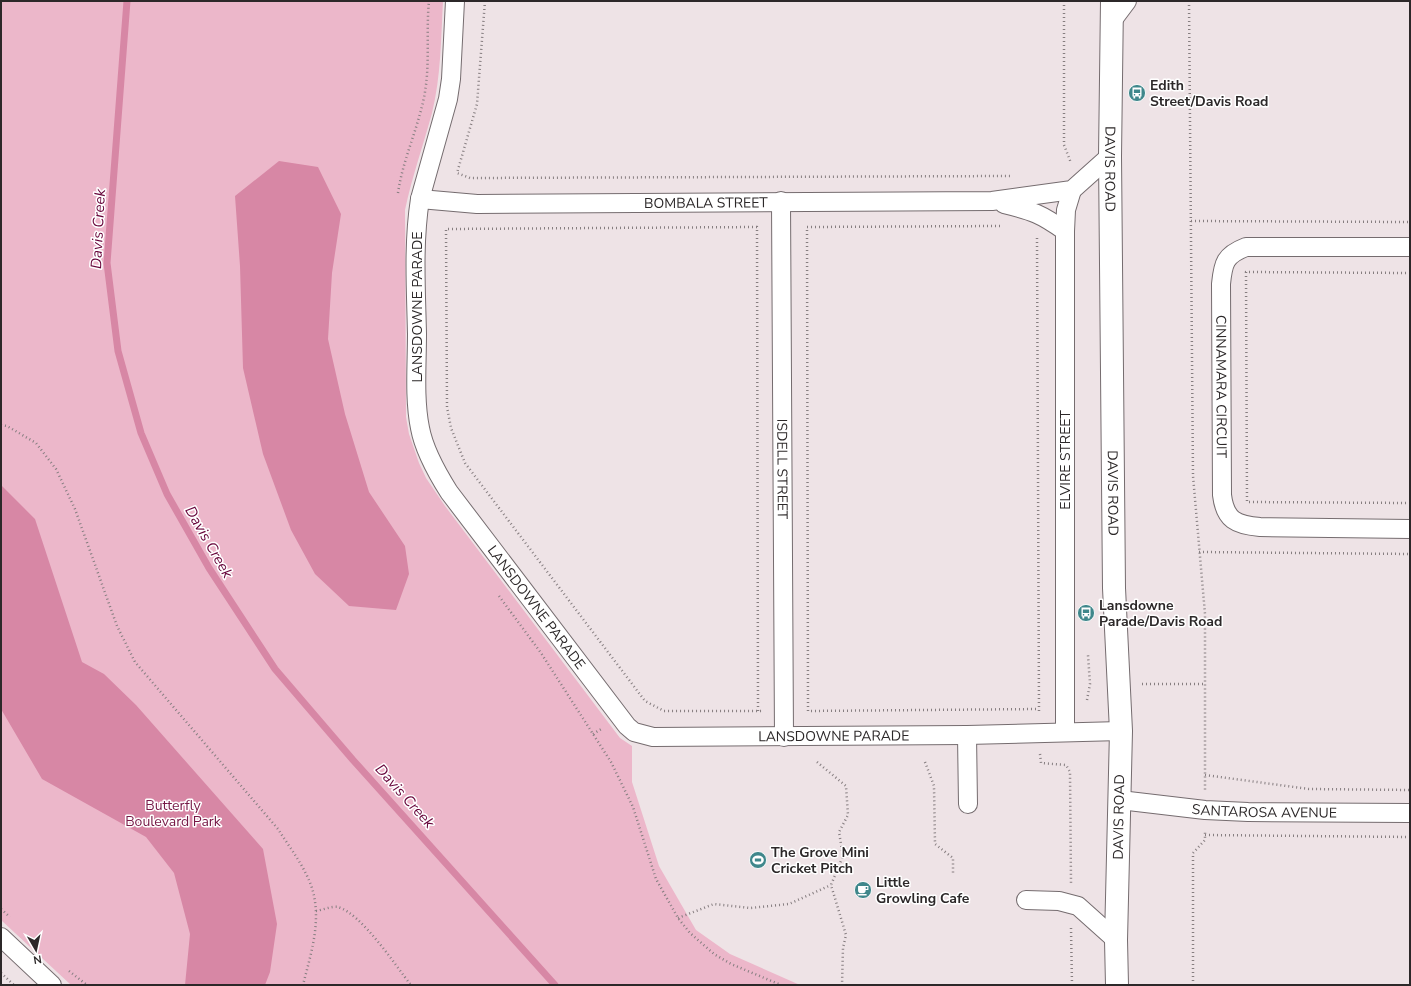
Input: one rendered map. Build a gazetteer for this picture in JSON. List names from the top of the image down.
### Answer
{
  "streets": {
    "street": [
      "DAVIS ROAD",
      "BOMBALA STREET",
      "LANSDOWNE PARADE",
      "CINNAMARA CIRCUIT",
      "ELVIRE STREET",
      "ISDELL STREET",
      "SANTAROSA AVENUE"
    ]
  },
  "crossings": [
    ["DAVIS ROAD", "LANSDOWNE PARADE"],
    ["DAVIS ROAD", "SANTAROSA AVENUE"],
    ["BOMBALA STREET", "LANSDOWNE PARADE"],
    ["BOMBALA STREET", "ELVIRE STREET"],
    ["BOMBALA STREET", "ISDELL STREET"],
    ["LANSDOWNE PARADE", "ELVIRE STREET"],
    ["LANSDOWNE PARADE", "ISDELL STREET"]
  ],
  "water": ["Davis Creek"],
  "parks": ["Butterfly Boulevard Park"],
  "places": {
    "bus stop": ["Edith Street/Davis Road", "Lansdowne Parade/Davis Road"],
    "sports": ["The Grove Mini Cricket Pitch"],
    "cafe": ["Little Growling Cafe"]
  },
  "north": "bottom"
}
